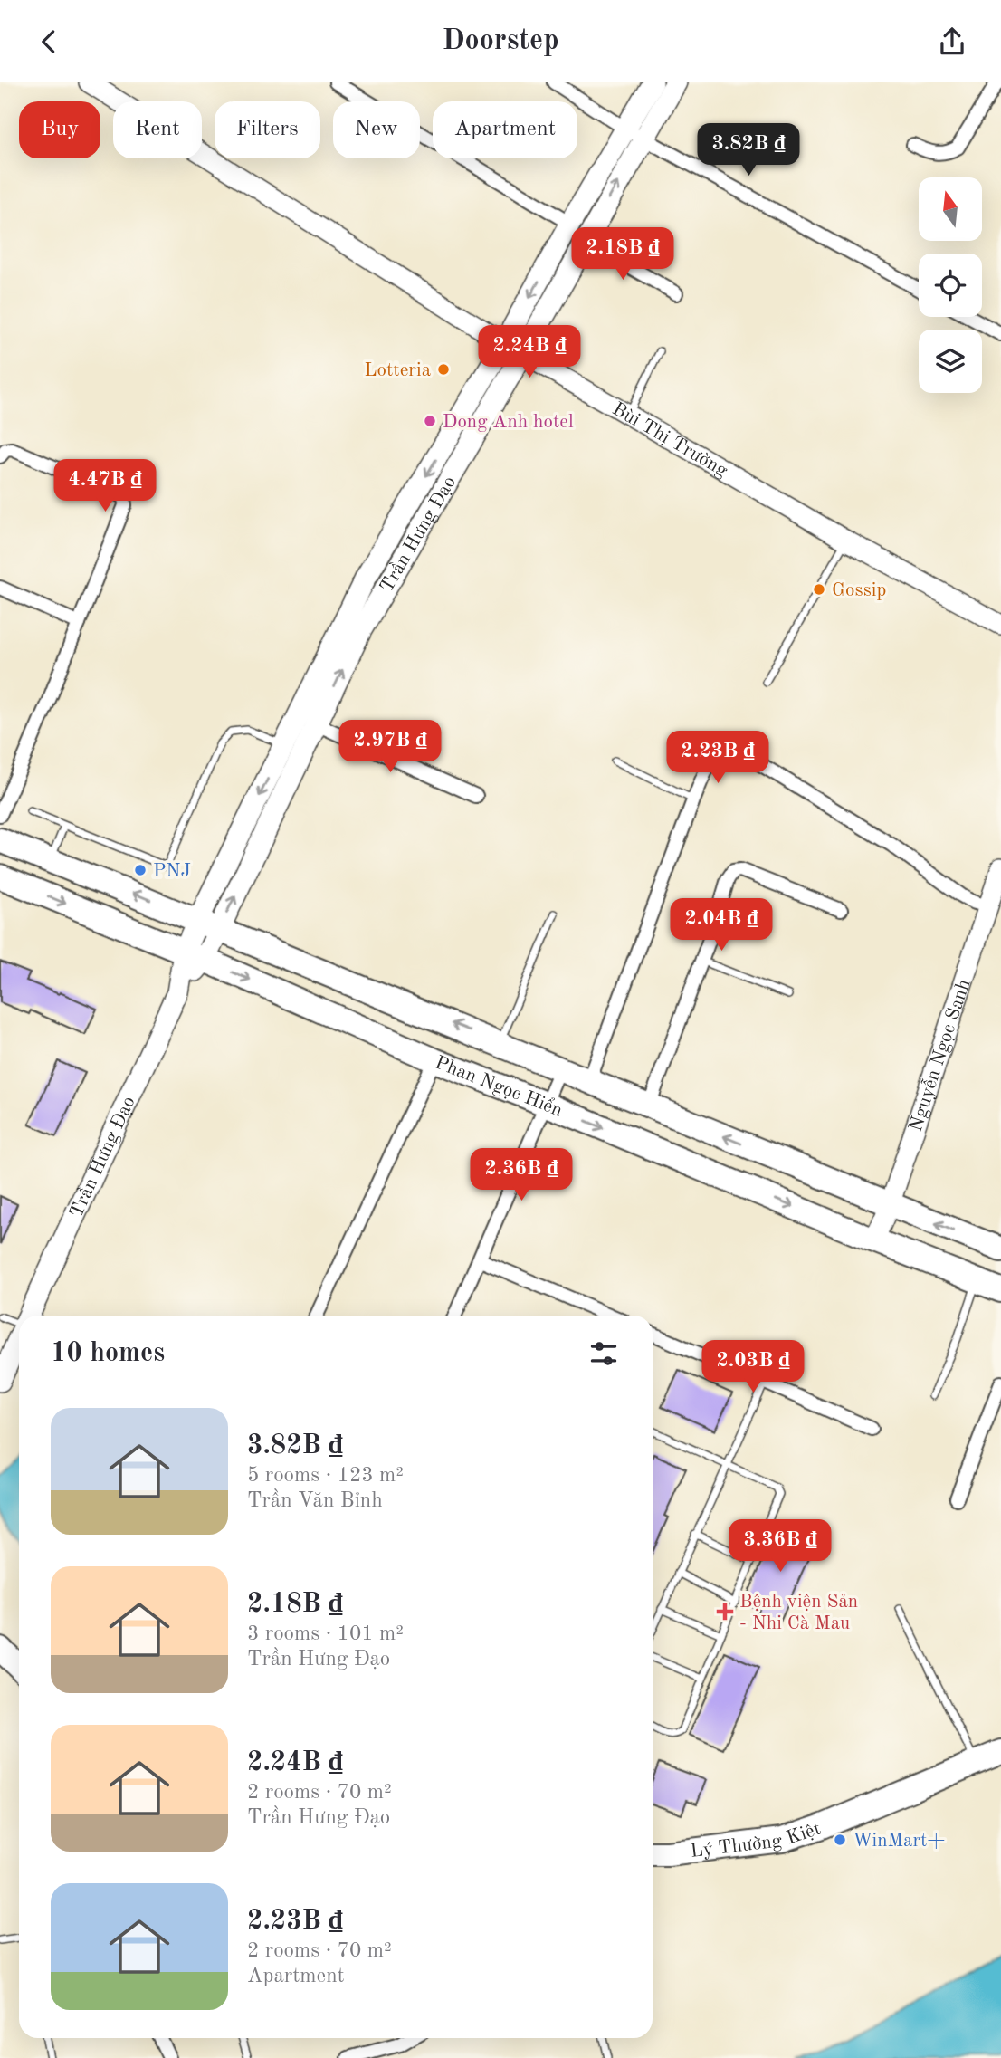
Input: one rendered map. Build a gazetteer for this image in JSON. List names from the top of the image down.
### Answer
{
  "streets": {
    "highway": ["Phan Ngọc Hiển", "Lý Thường Kiệt"],
    "main road": ["Trần Hưng Đạo"],
    "street": ["Bùi Thị Trường", "Nguyễn Ngọc Sanh"]
  },
  "crossings": [
    ["Bùi Thị Trường", "Trần Hưng Đạo"],
    ["Trần Hưng Đạo", "Phan Ngọc Hiển"],
    ["Nguyễn Ngọc Sanh", "Phan Ngọc Hiển"]
  ],
  "places": {
    "other": [
      "Lotteria",
      "Dong Anh hotel",
      "Gossip",
      "PNJ",
      "WinMart+"
    ],
    "health": ["Bệnh viện Sản - Nhi Cà Mau"]
  },
  "north": "top",
  "page": {
    "header": "Doorstep",
    "chip": [
      "Buy",
      "Rent",
      "Filters",
      "New",
      "Apartment"
    ],
    "price": [
      "3.82B ₫",
      "2.18B ₫",
      "2.24B ₫",
      "4.47B ₫",
      "2.97B ₫",
      "2.23B ₫",
      "2.04B ₫",
      "2.36B ₫",
      "2.03B ₫",
      "3.36B ₫"
    ],
    "heading": "10 homes",
    "list": [
      {
        "name": "3.82B ₫",
        "note": "5 rooms · 123 m² · Trần Văn Bỉnh"
      },
      {
        "name": "2.18B ₫",
        "note": "3 rooms · 101 m² · Trần Hưng Đạo"
      },
      {
        "name": "2.24B ₫",
        "note": "2 rooms · 70 m² · Trần Hưng Đạo"
      },
      {
        "name": "2.23B ₫",
        "note": "2 rooms · 70 m² · Apartment"
      }
    ]
  }
}
